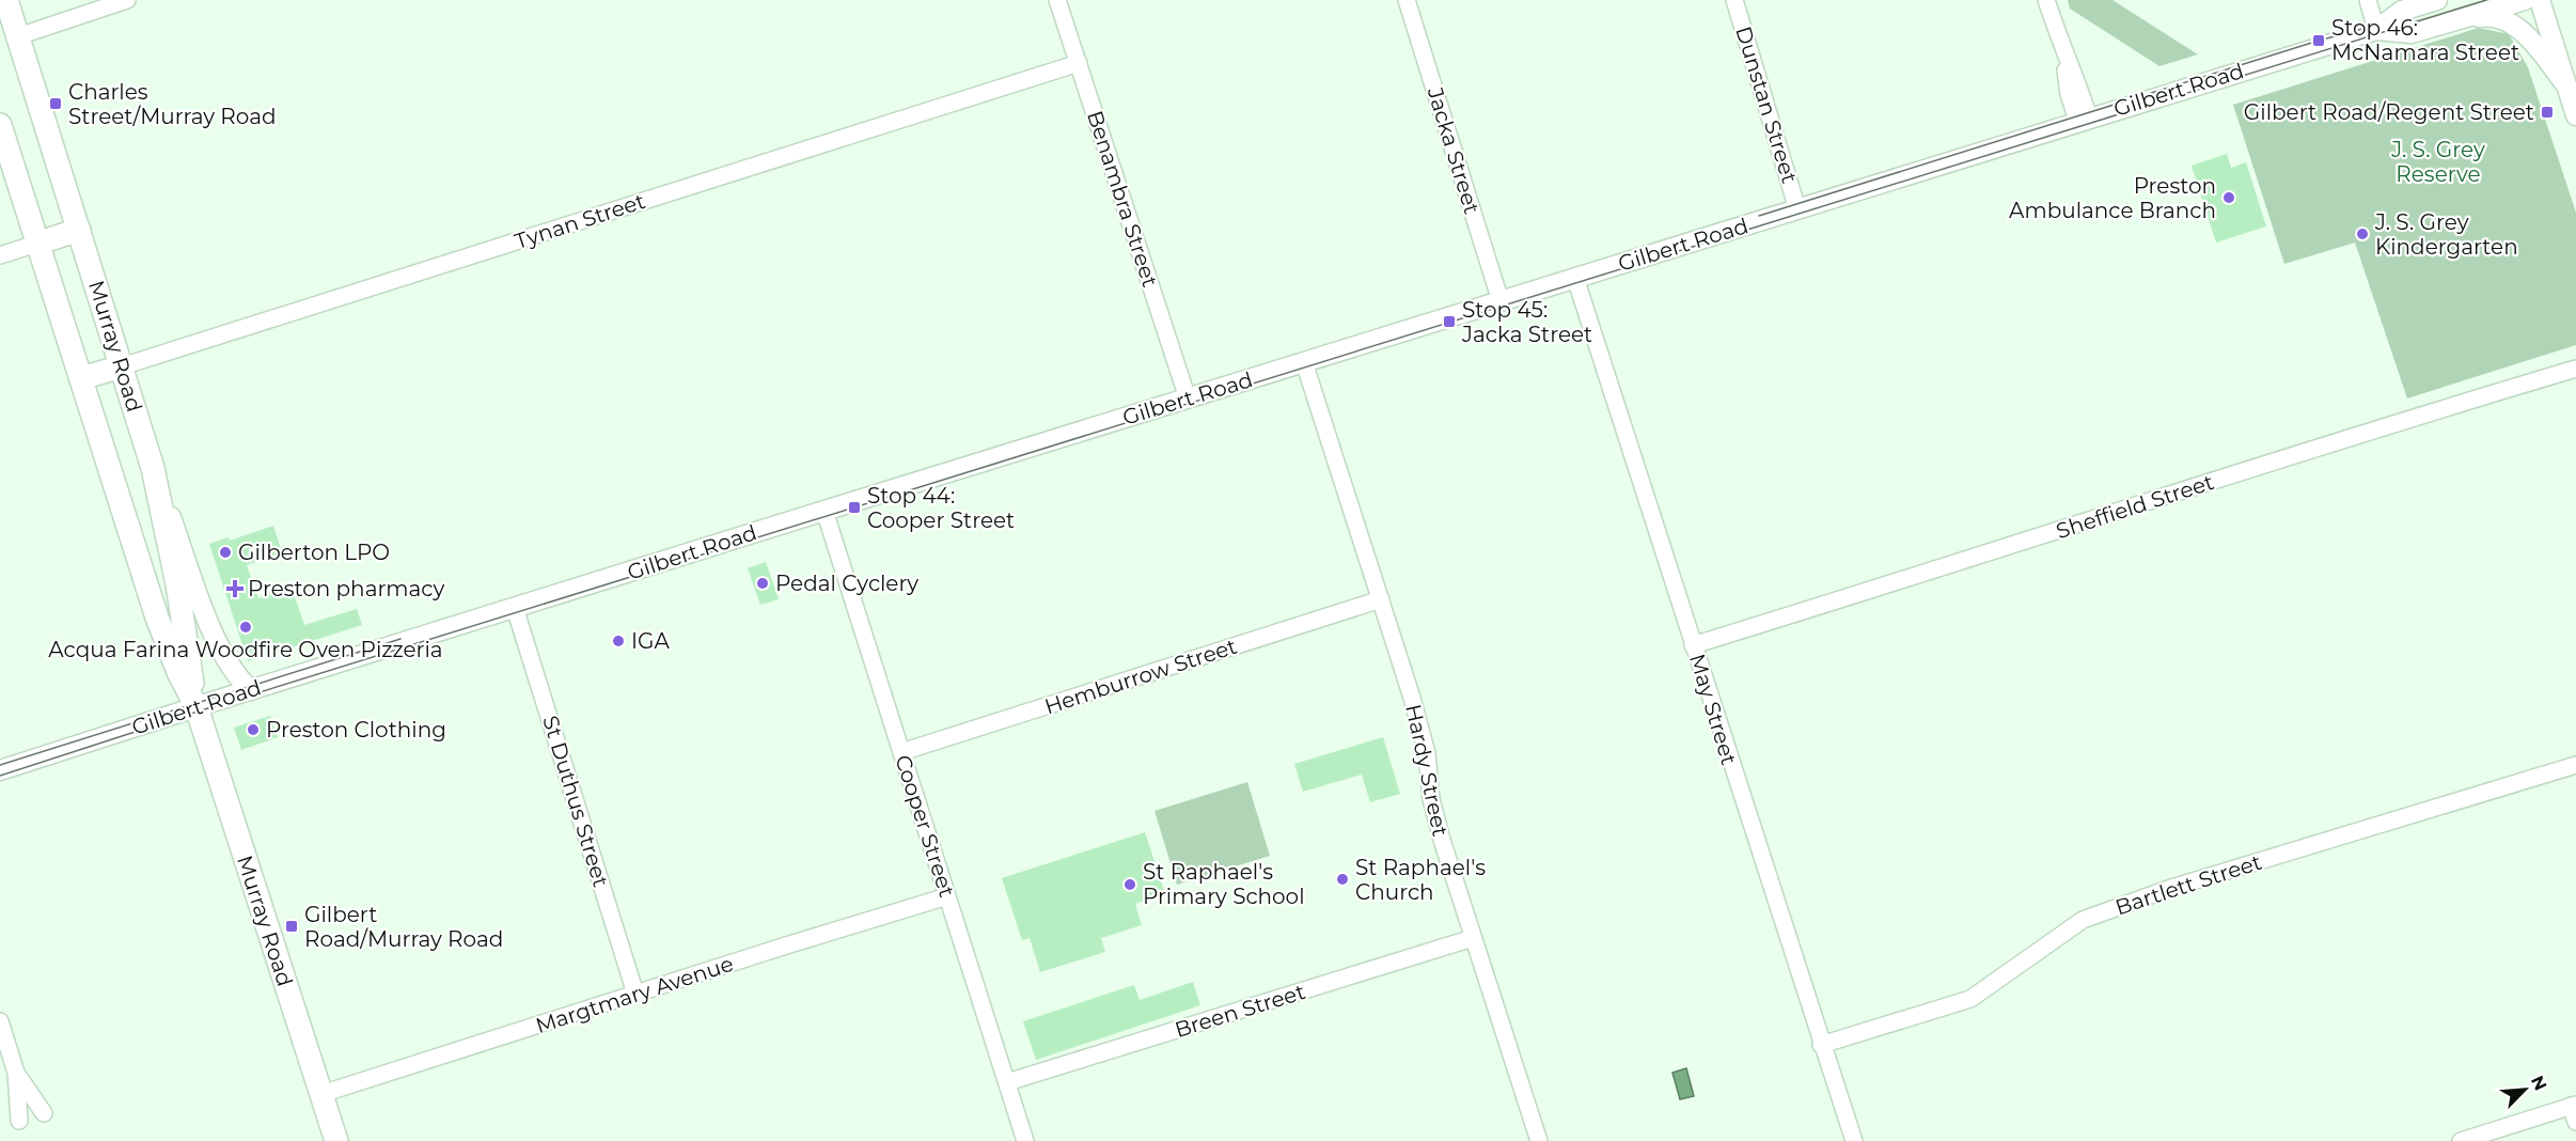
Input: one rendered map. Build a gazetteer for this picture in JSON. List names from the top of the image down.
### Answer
{
  "streets": {
    "main road": ["Tynan Street", "Murray Road"],
    "street": [
      "Gilbert Road",
      "Dunstan Street",
      "Jacka Street",
      "Benambra Street",
      "Sheffield Street",
      "Hemburrow Street",
      "May Street",
      "Hardy Street",
      "St Duthus Street",
      "Cooper Street",
      "Bartlett Street",
      "Margtmary Avenue",
      "Breen Street"
    ]
  },
  "crossings": [
    ["Gilbert Road", "Dunstan Street"],
    ["Gilbert Road", "Jacka Street"],
    ["Gilbert Road", "Benambra Street"],
    ["Gilbert Road", "Murray Road"],
    ["Gilbert Road", "May Street"],
    ["Gilbert Road", "Hardy Street"],
    ["Gilbert Road", "St Duthus Street"],
    ["Gilbert Road", "Cooper Street"],
    ["Benambra Street", "Tynan Street"],
    ["Tynan Street", "Murray Road"],
    ["Murray Road", "Margtmary Avenue"],
    ["Sheffield Street", "May Street"],
    ["Hemburrow Street", "Hardy Street"],
    ["Hemburrow Street", "Cooper Street"],
    ["May Street", "Bartlett Street"],
    ["Hardy Street", "Breen Street"],
    ["St Duthus Street", "Margtmary Avenue"],
    ["Cooper Street", "Margtmary Avenue"],
    ["Cooper Street", "Breen Street"]
  ],
  "parks": ["J. S. Grey Reserve"],
  "places": {
    "transit": [
      "Stop 46: McNamara Street",
      "Charles Street/Murray Road",
      "Gilbert Road/Regent Street",
      "Stop 45: Jacka Street",
      "Stop 44: Cooper Street",
      "Gilbert Road/Murray Road"
    ],
    "other": [
      "Preston Ambulance Branch",
      "J. S. Grey Kindergarten",
      "Gilberton LPO",
      "Pedal Cyclery",
      "Acqua Farina Woodfire Oven Pizzeria",
      "IGA",
      "Preston Clothing",
      "St Raphael's Church",
      "St Raphael's Primary School"
    ],
    "health": ["Preston pharmacy"]
  },
  "north": "top right"
}
